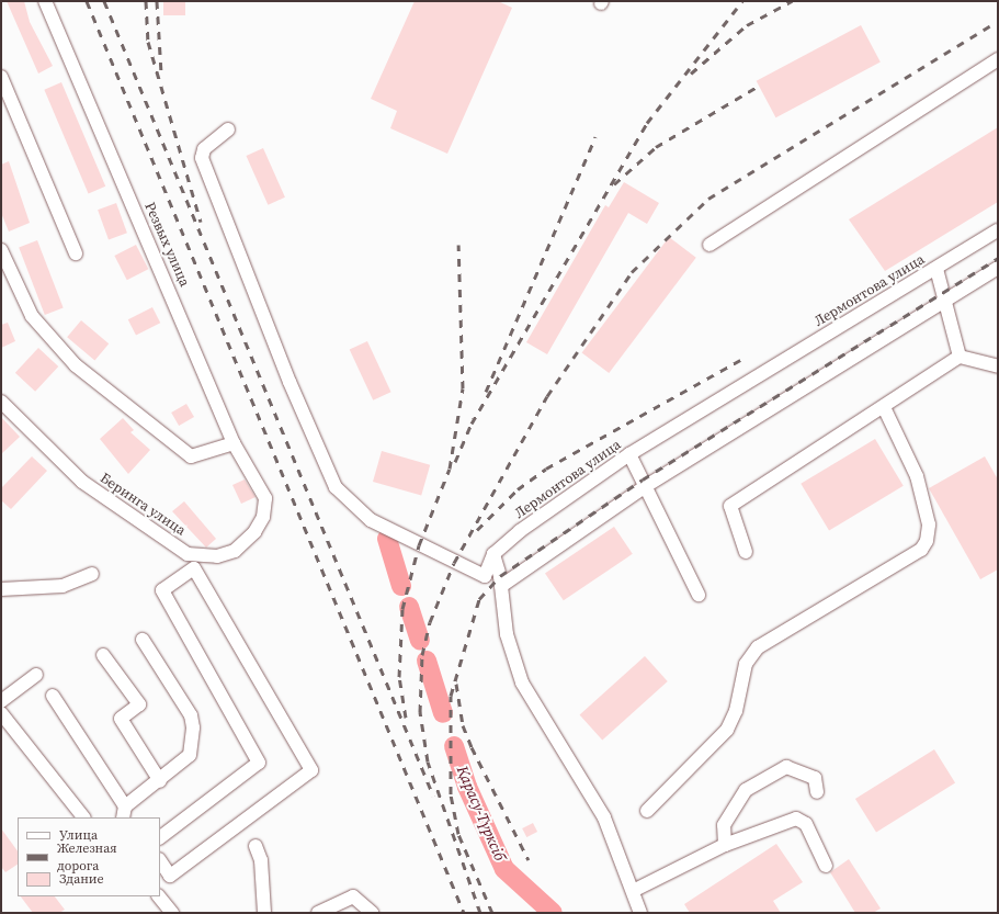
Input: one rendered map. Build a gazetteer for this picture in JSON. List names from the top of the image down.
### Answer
{
  "streets": {
    "street": ["Резвых улица", "Лермонтова улица", "Беринга улица"]
  },
  "crossings": [
    ["Резвых улица", "Беринга улица"]
  ],
  "water": ["Қарасу-Түрксіб"],
  "legend": ["Улица", "Железная дорога", "Здание"]
}
